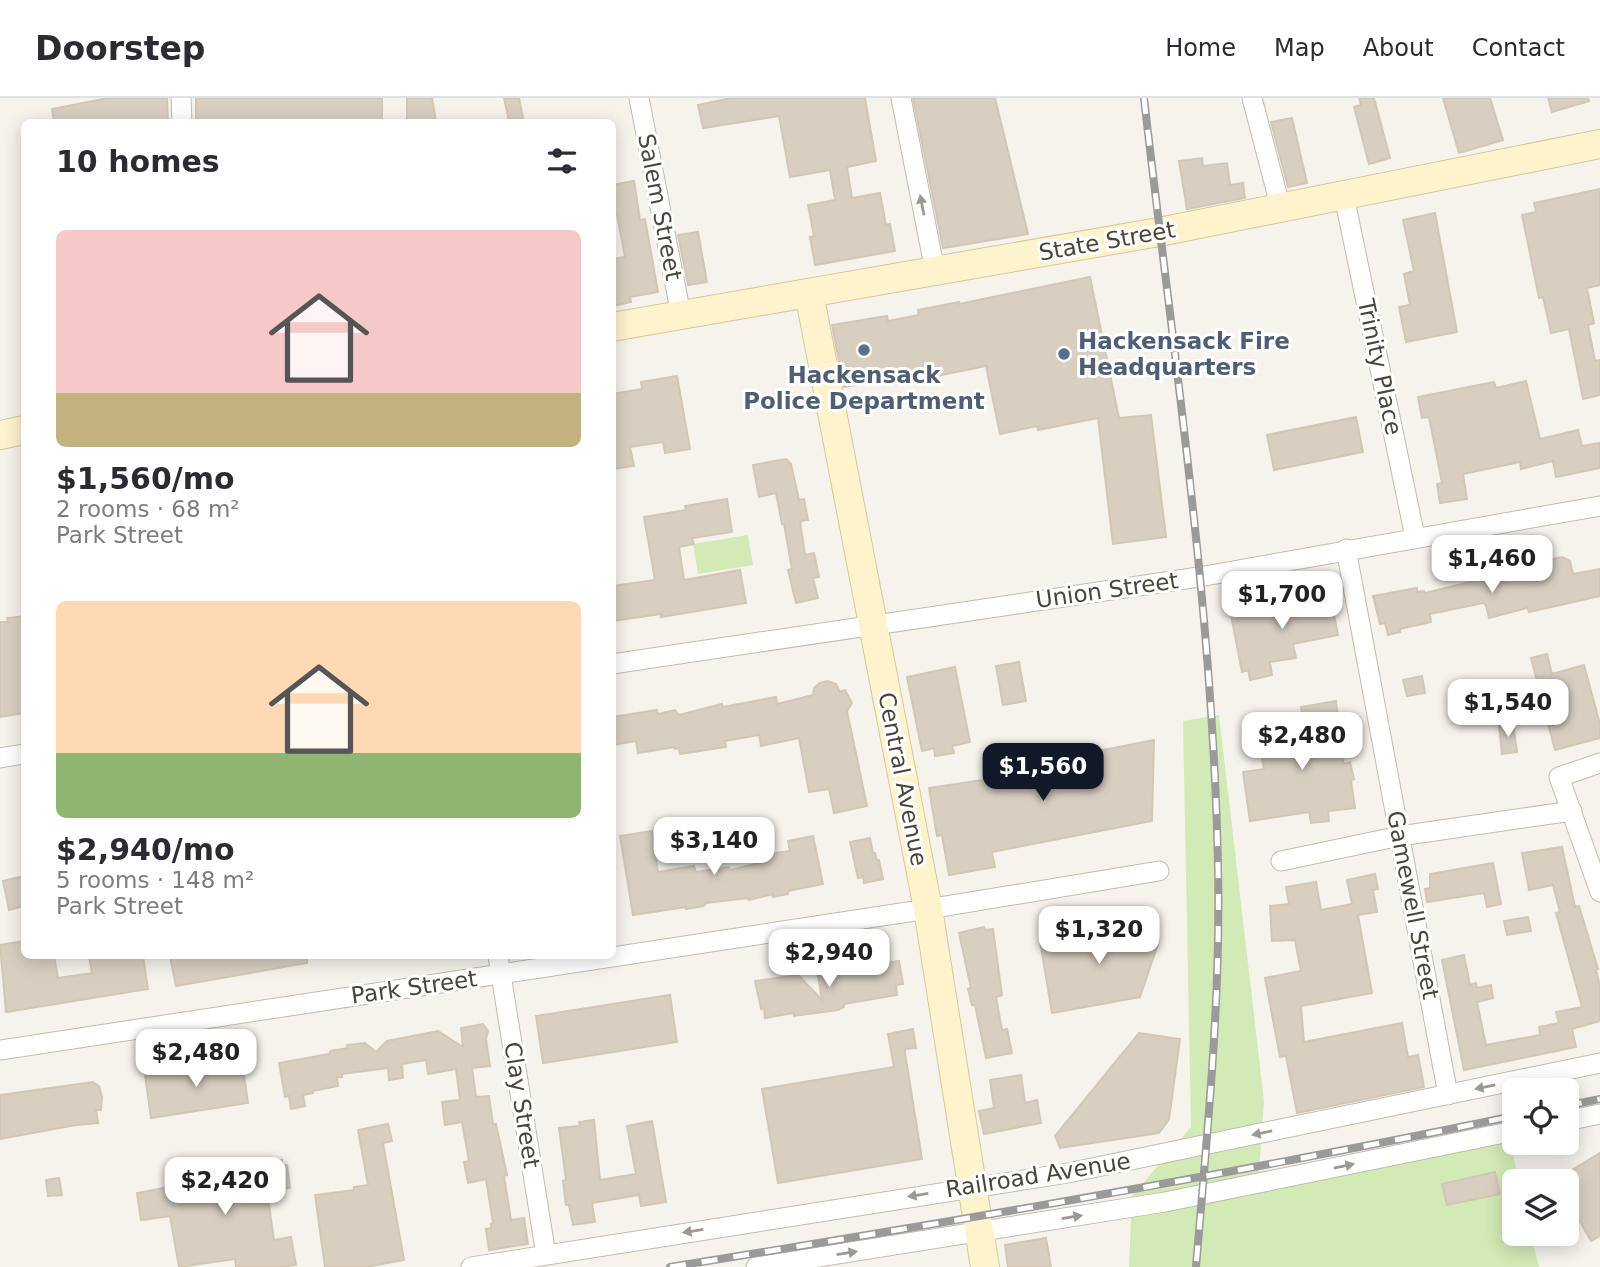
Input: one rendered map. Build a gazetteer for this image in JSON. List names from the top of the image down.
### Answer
{
  "streets": {
    "street": [
      "Salem Street",
      "State Street",
      "Trinity Place",
      "Union Street",
      "Central Avenue",
      "Gamewell Street",
      "Park Street",
      "Clay Street",
      "Railroad Avenue"
    ]
  },
  "crossings": [
    ["Salem Street", "State Street"],
    ["State Street", "Trinity Place"],
    ["State Street", "Central Avenue"],
    ["Trinity Place", "Union Street"],
    ["Union Street", "Central Avenue"],
    ["Union Street", "Gamewell Street"],
    ["Central Avenue", "Park Street"],
    ["Central Avenue", "Railroad Avenue"],
    ["Gamewell Street", "Railroad Avenue"],
    ["Park Street", "Clay Street"],
    ["Clay Street", "Railroad Avenue"]
  ],
  "places": ["Hackensack Police Department", "Hackensack Fire Headquarters"],
  "page": {
    "header": "Doorstep",
    "nav": [
      "Home",
      "Map",
      "About",
      "Contact"
    ],
    "heading": "10 homes",
    "list": [
      {
        "name": "$1,560/mo",
        "note": "2 rooms · 68 m² · Park Street"
      },
      {
        "name": "$2,940/mo",
        "note": "5 rooms · 148 m² · Park Street"
      }
    ],
    "price": [
      "$1,460",
      "$1,700",
      "$1,540",
      "$2,480",
      "$1,560",
      "$3,140",
      "$1,320",
      "$2,940",
      "$2,480",
      "$2,420"
    ]
  }
}
